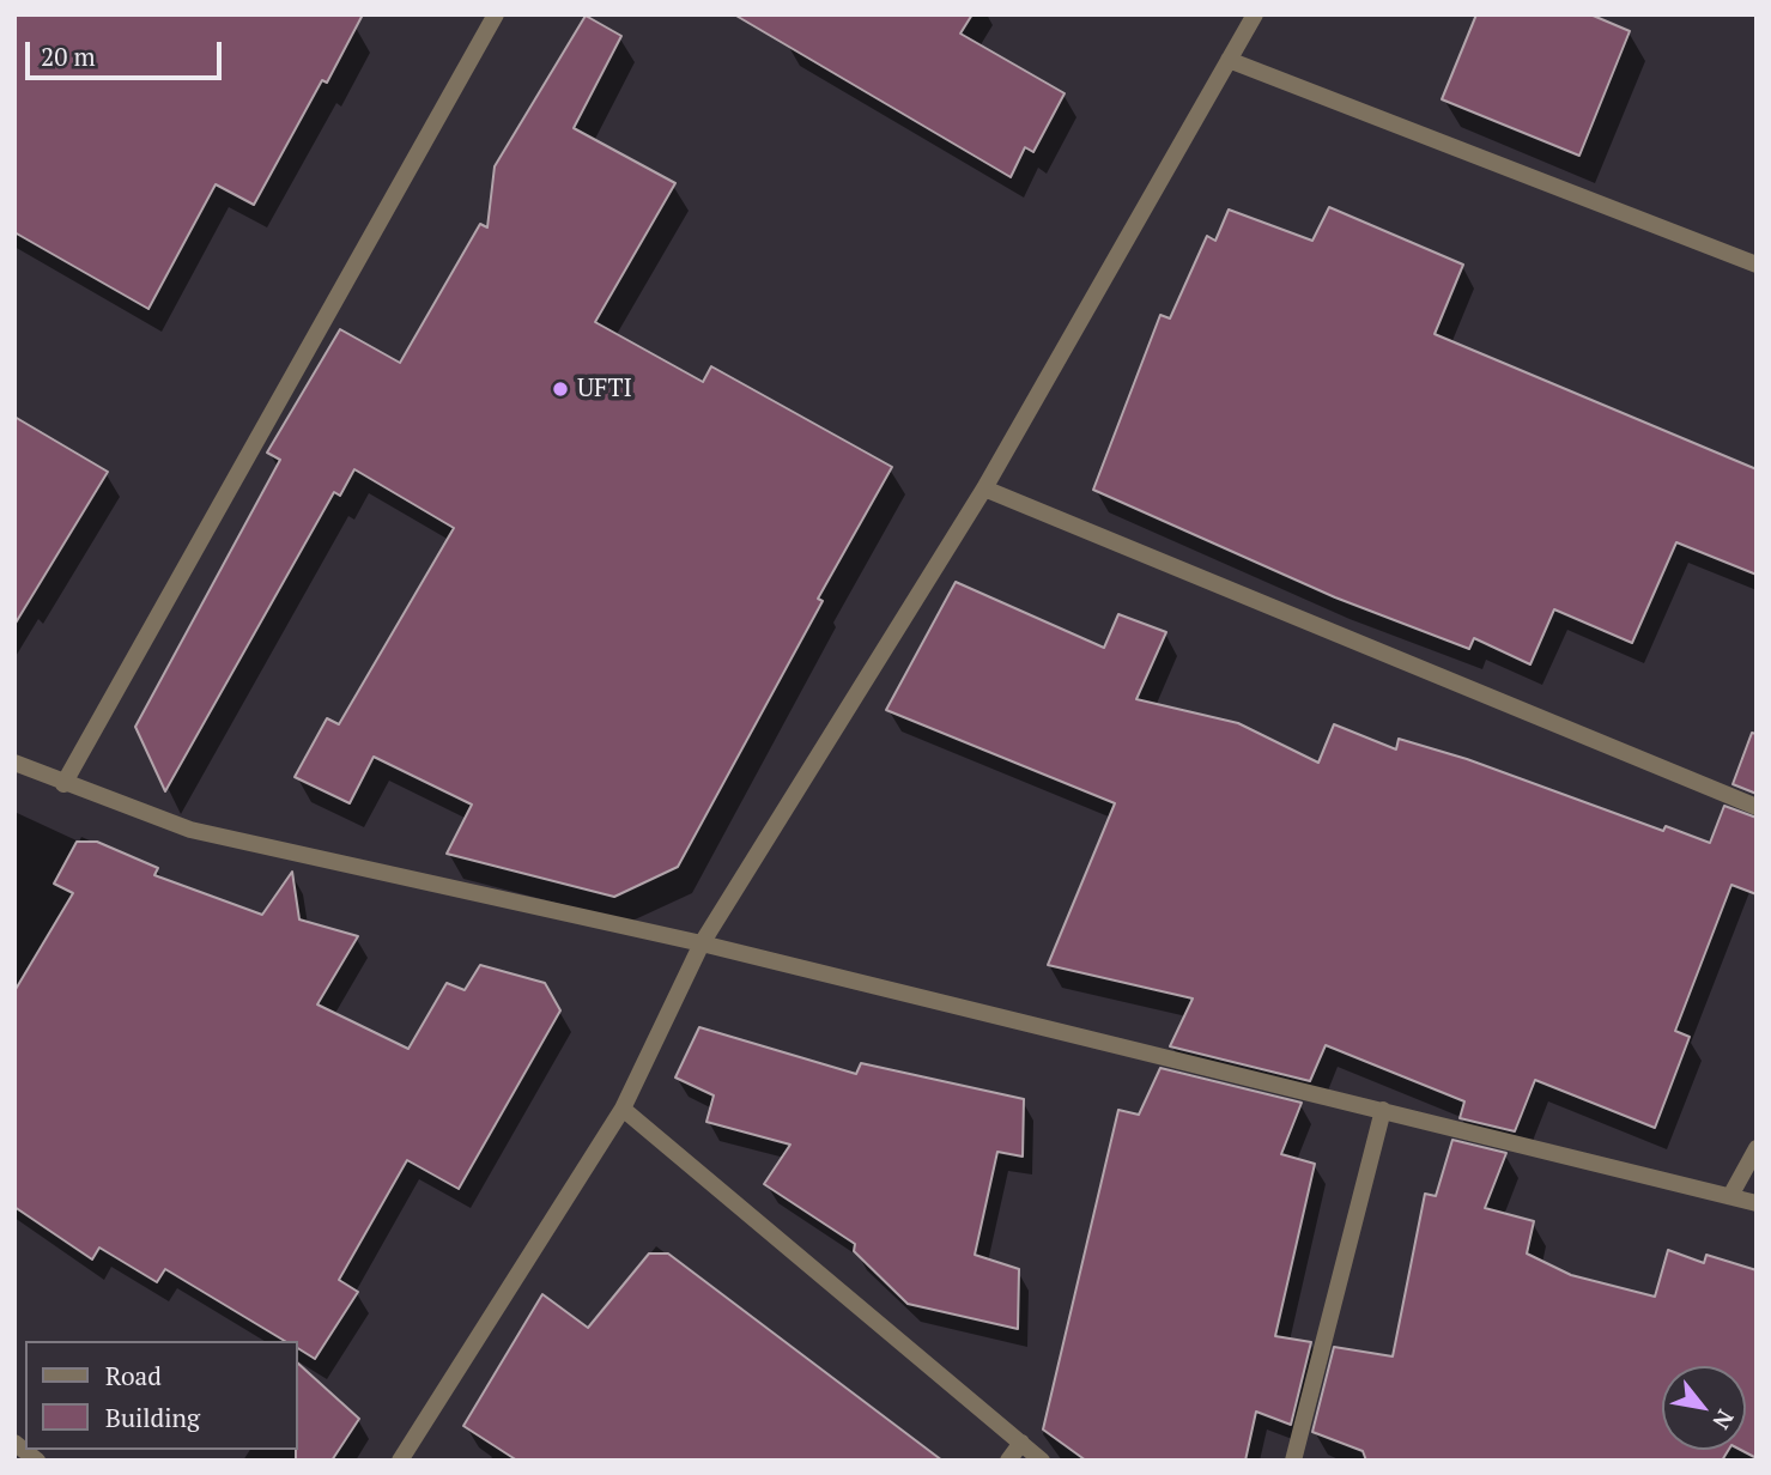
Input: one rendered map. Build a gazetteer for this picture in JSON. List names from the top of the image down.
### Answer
{
  "places": ["UFTI"],
  "legend": ["Road", "Building"],
  "scale_bar": "20 m",
  "north": "bottom right"
}
